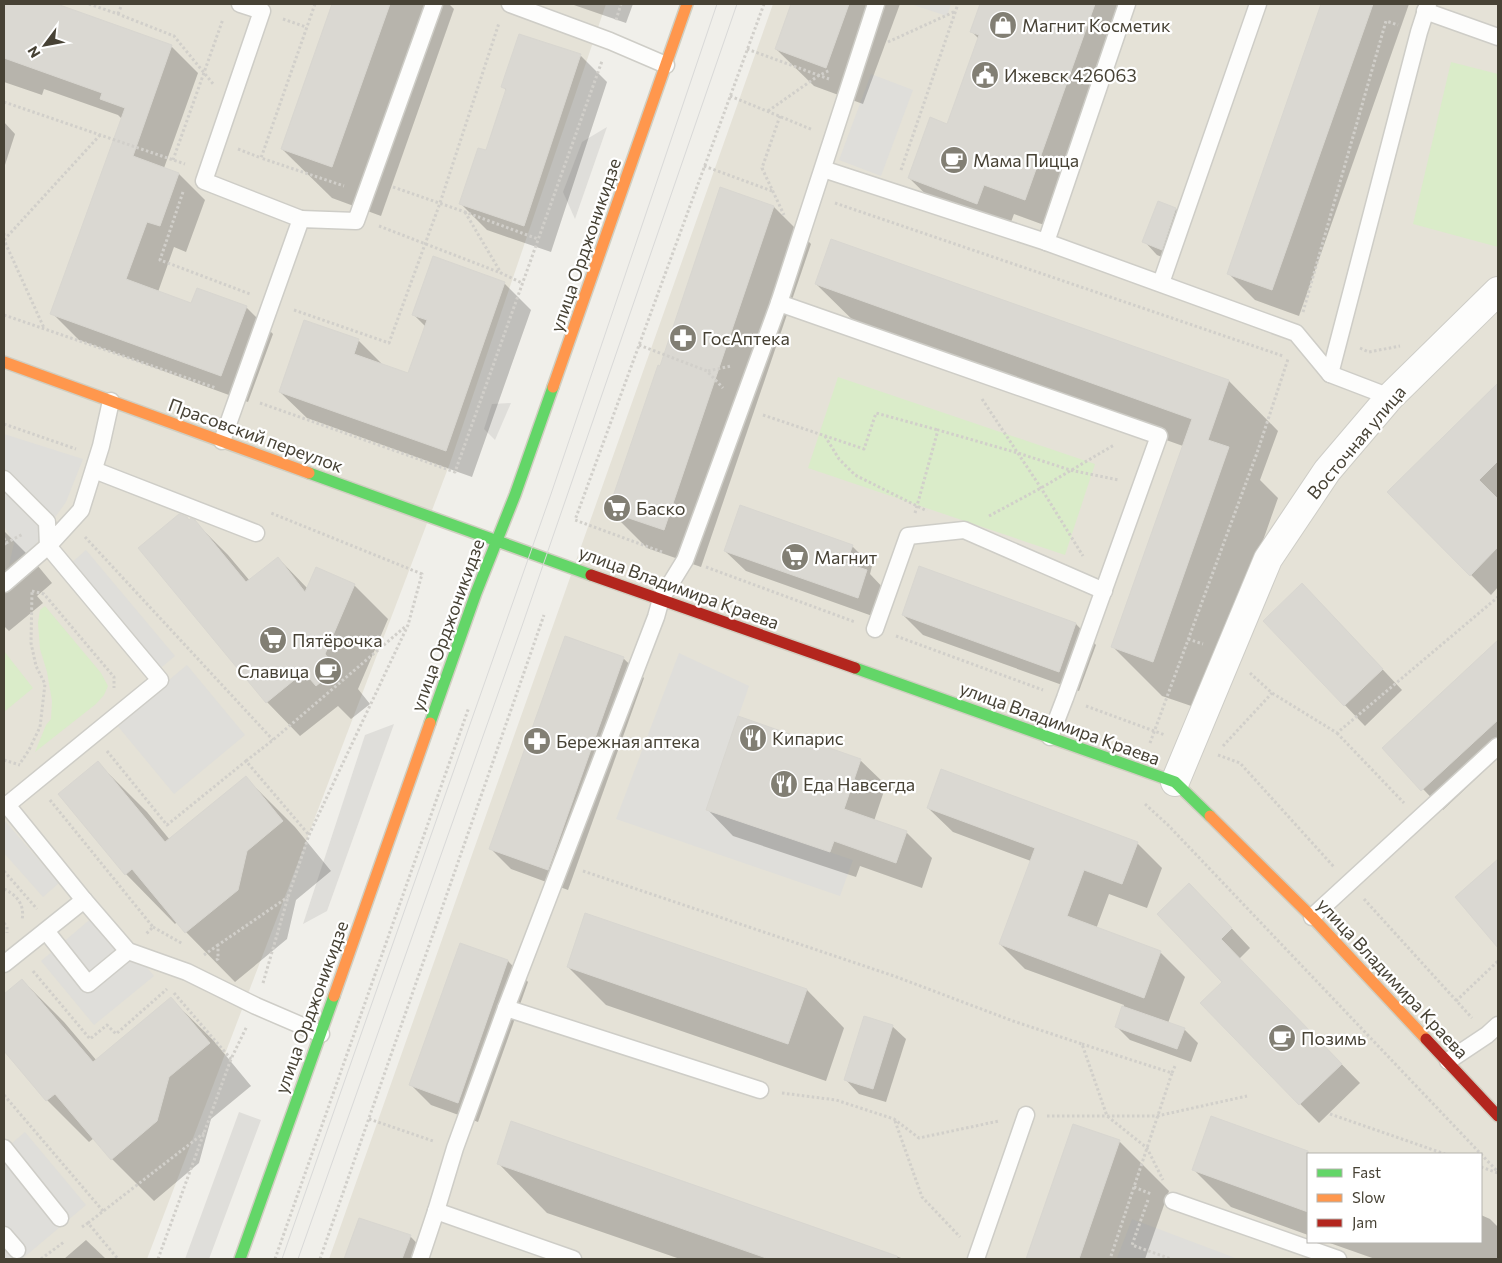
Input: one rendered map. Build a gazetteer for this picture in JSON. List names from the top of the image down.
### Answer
{
  "streets": {
    "street": [
      "улица Орджоникидзе",
      "Прасовский переулок",
      "Восточная улица",
      "улица Владимира Краева"
    ]
  },
  "crossings": [
    ["улица Орджоникидзе", "Прасовский переулок"],
    ["улица Орджоникидзе", "улица Владимира Краева"],
    ["Прасовский переулок", "улица Владимира Краева"],
    ["Восточная улица", "улица Владимира Краева"]
  ],
  "places": {
    "shop": ["Магнит Косметик"],
    "public building": ["Ижевск 426063"],
    "cafe": ["Мама Пицца", "Славица", "Позимь"],
    "pharmacy": ["ГосАптека", "Бережная аптека"],
    "supermarket": ["Баско", "Магнит", "Пятёрочка"],
    "restaurant": ["Кипарис", "Еда Навсегда"]
  },
  "legend": ["Fast", "Slow", "Jam"],
  "north": "bottom left"
}
